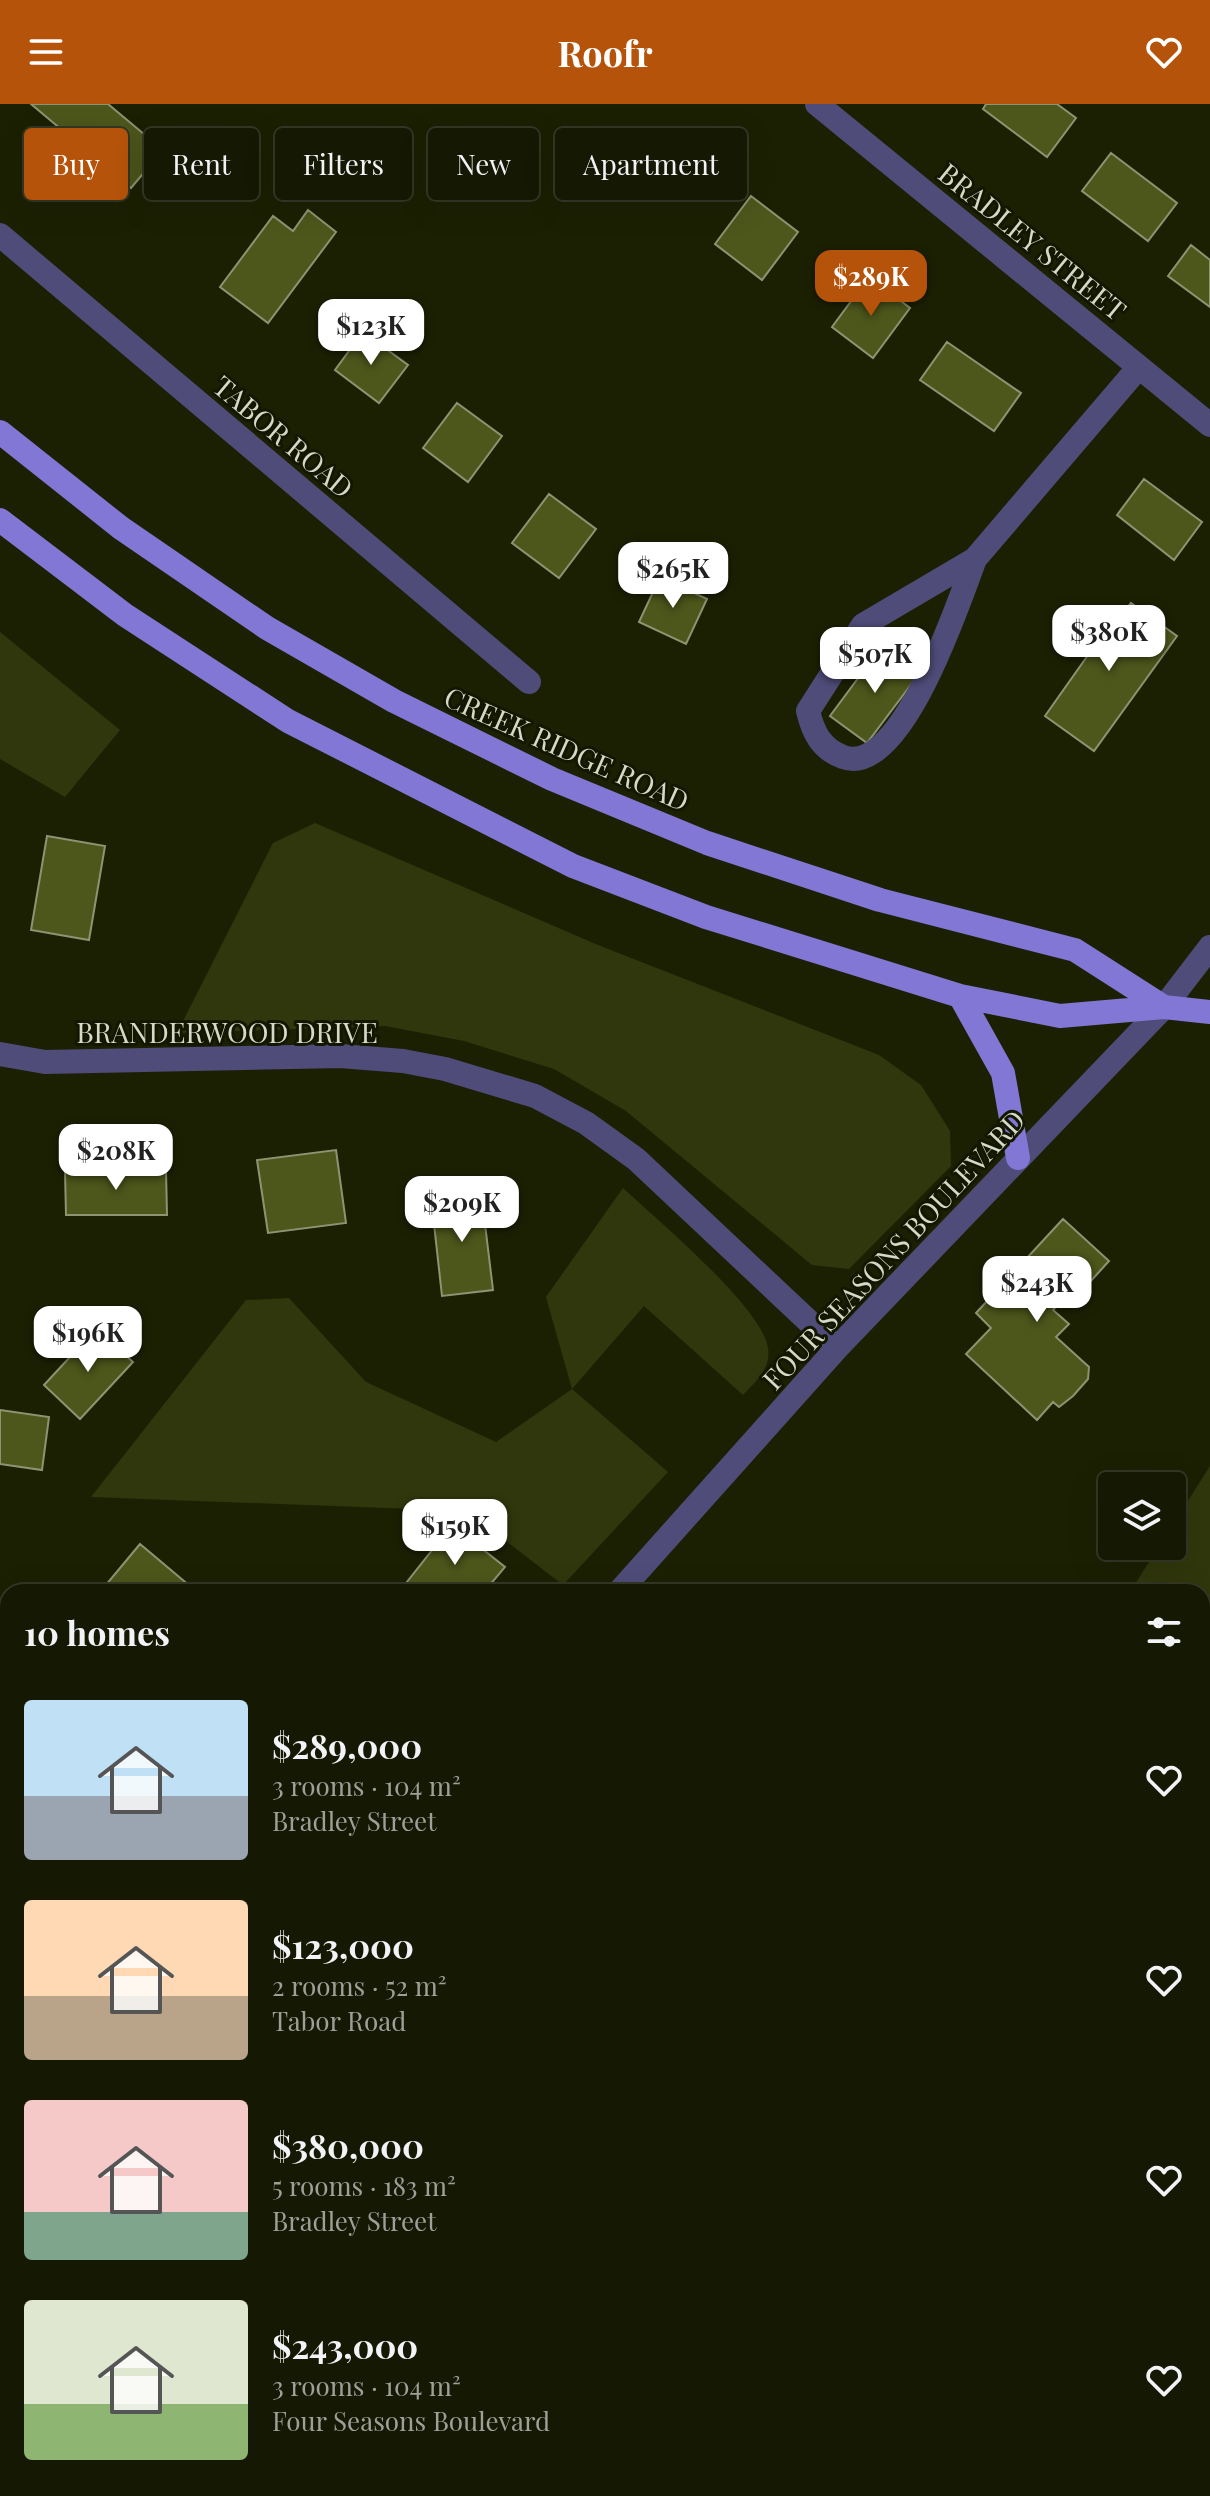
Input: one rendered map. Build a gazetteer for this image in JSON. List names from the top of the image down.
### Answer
{
  "streets": {
    "main road": ["CREEK RIDGE ROAD"],
    "street": [
      "BRADLEY STREET",
      "TABOR ROAD",
      "BRANDERWOOD DRIVE",
      "FOUR SEASONS BOULEVARD"
    ]
  },
  "crossings": [
    ["CREEK RIDGE ROAD", "FOUR SEASONS BOULEVARD"],
    ["BRANDERWOOD DRIVE", "FOUR SEASONS BOULEVARD"]
  ],
  "page": {
    "header": "Roofr",
    "chip": [
      "Buy",
      "Rent",
      "Filters",
      "New",
      "Apartment"
    ],
    "price": [
      "$289K",
      "$123K",
      "$265K",
      "$380K",
      "$507K",
      "$208K",
      "$209K",
      "$243K",
      "$196K",
      "$159K"
    ],
    "heading": "10 homes",
    "list": [
      {
        "name": "$289,000",
        "note": "3 rooms · 104 m² · Bradley Street"
      },
      {
        "name": "$123,000",
        "note": "2 rooms · 52 m² · Tabor Road"
      },
      {
        "name": "$380,000",
        "note": "5 rooms · 183 m² · Bradley Street"
      },
      {
        "name": "$243,000",
        "note": "3 rooms · 104 m² · Four Seasons Boulevard"
      }
    ]
  }
}
